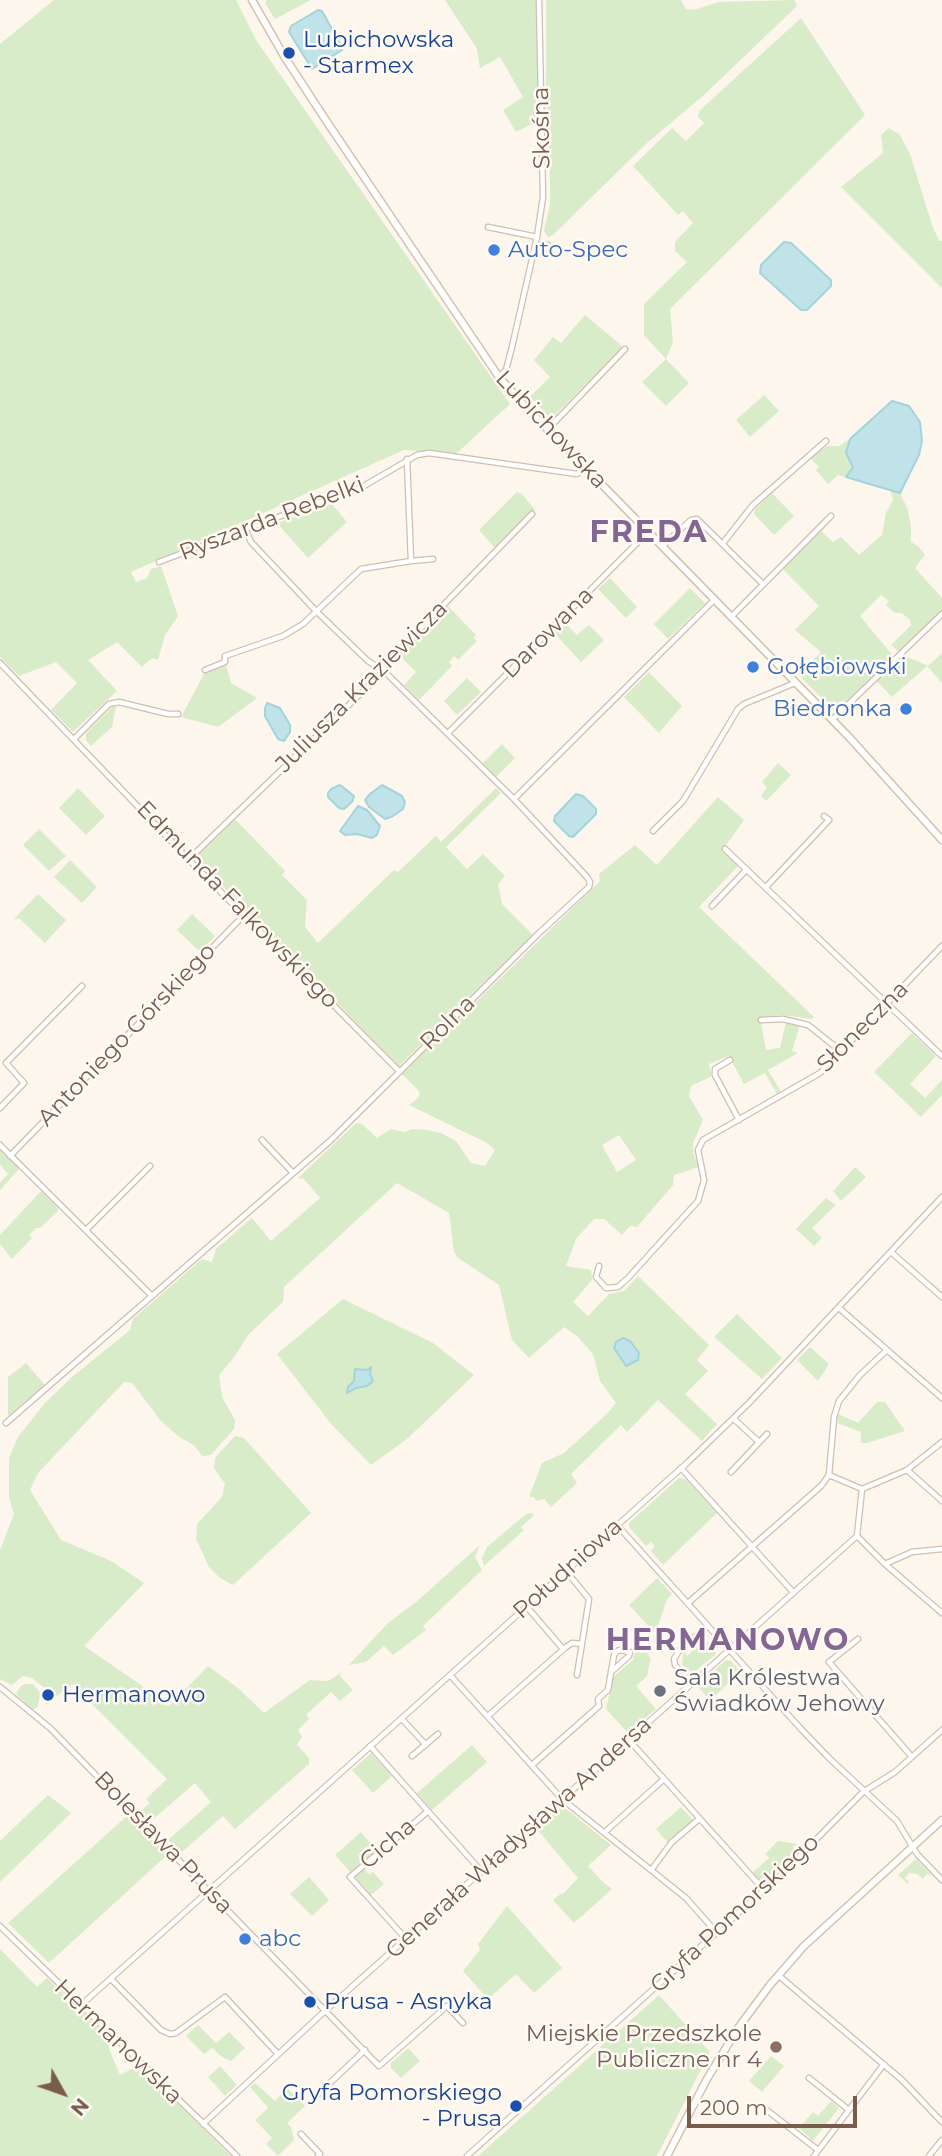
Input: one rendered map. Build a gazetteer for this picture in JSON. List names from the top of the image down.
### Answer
{
  "streets": {
    "street": [
      "Skośna",
      "Lubichowska",
      "Ryszarda Rebelki",
      "Darowana",
      "Juliusza Kraziewicza",
      "Edmunda Falkowskiego",
      "Rolna",
      "Słoneczna",
      "Antoniego Górskiego",
      "Południowa",
      "Generała Władysława Andersa",
      "Bolesława Prusa",
      "Cicha",
      "Gryfa Pomorskiego",
      "Hermanowska"
    ]
  },
  "crossings": [
    ["Skośna", "Lubichowska"],
    ["Lubichowska", "Ryszarda Rebelki"],
    ["Lubichowska", "Darowana"],
    ["Juliusza Kraziewicza", "Edmunda Falkowskiego"],
    ["Edmunda Falkowskiego", "Rolna"],
    ["Edmunda Falkowskiego", "Antoniego Górskiego"],
    ["Południowa", "Bolesława Prusa"],
    ["Południowa", "Cicha"],
    ["Południowa", "Hermanowska"],
    ["Generała Władysława Andersa", "Bolesława Prusa"],
    ["Generała Władysława Andersa", "Cicha"],
    ["Generała Władysława Andersa", "Hermanowska"]
  ],
  "districts": ["FREDA", "HERMANOWO"],
  "places": [
    "Lubichowska - Starmex",
    "Auto-Spec",
    "Gołębiowski",
    "Biedronka",
    "Sala Królestwa Świadków Jehowy",
    "Hermanowo",
    "abc",
    "Prusa - Asnyka",
    "Miejskie Przedszkole Publiczne nr 4",
    "Gryfa Pomorskiego - Prusa"
  ],
  "scale_bar": "200 m",
  "north": "bottom right"
}
